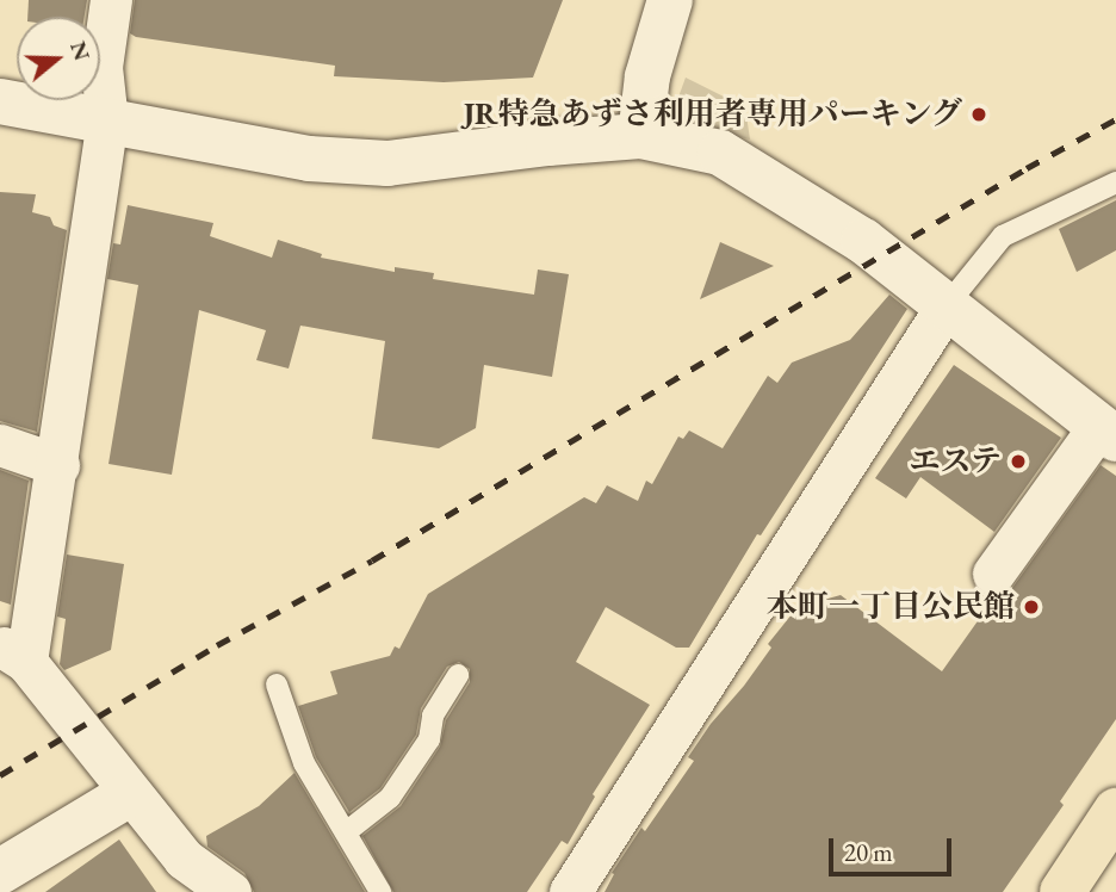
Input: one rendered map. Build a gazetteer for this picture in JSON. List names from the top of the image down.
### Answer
{
  "places": ["JR特急あずさ利用者専用パーキング", "エステ", "本町一丁目公民館"],
  "scale_bar": "20 m",
  "north": "right"
}
